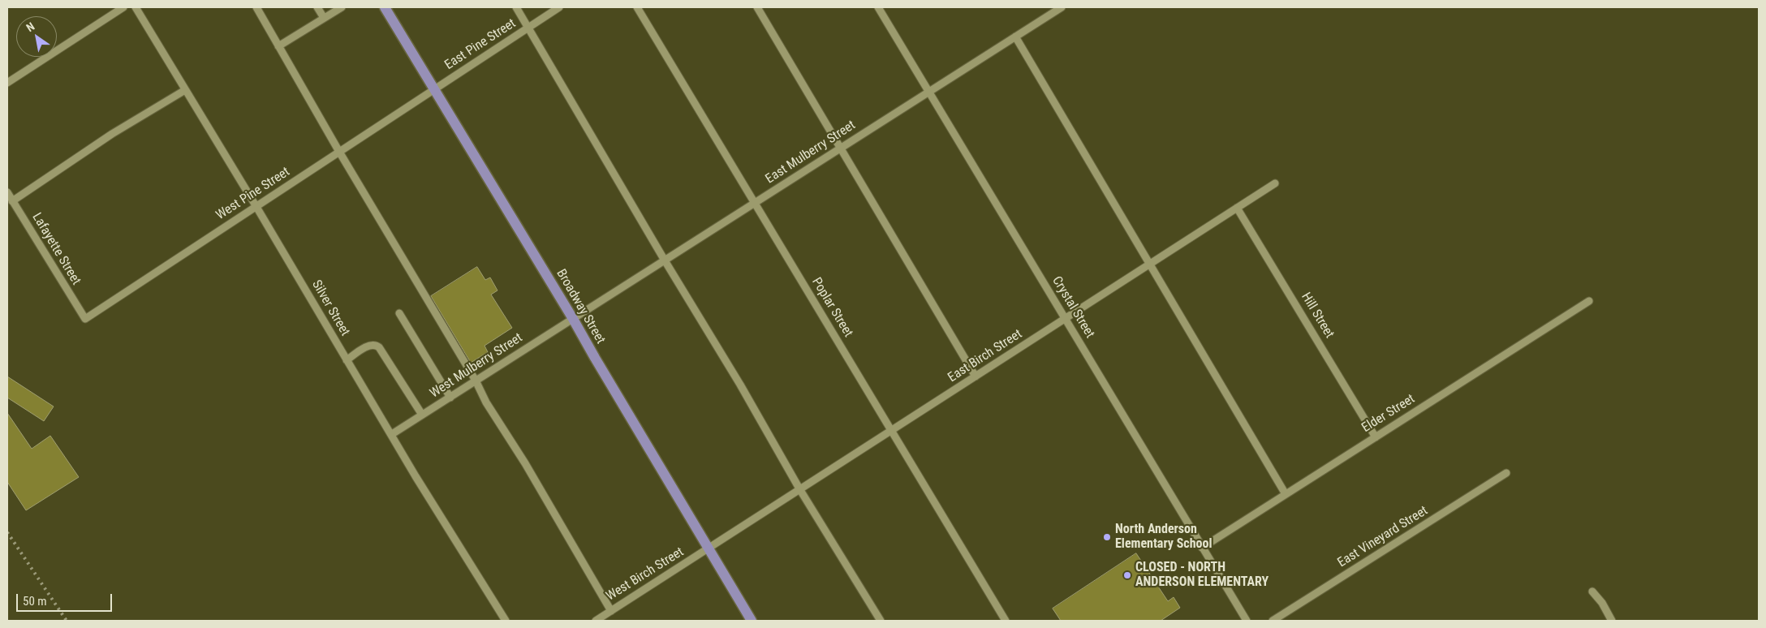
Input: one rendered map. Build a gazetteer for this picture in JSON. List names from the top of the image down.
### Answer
{
  "streets": {
    "main road": ["Broadway Street"],
    "street": [
      "East Pine Street",
      "East Mulberry Street",
      "West Pine Street",
      "Lafayette Street",
      "Poplar Street",
      "Crystal Street",
      "Silver Street",
      "Hill Street",
      "East Birch Street",
      "West Mulberry Street",
      "Elder Street",
      "East Vineyard Street",
      "West Birch Street"
    ]
  },
  "crossings": [
    ["East Pine Street", "West Pine Street"],
    ["East Pine Street", "Broadway Street"],
    ["East Mulberry Street", "Broadway Street"],
    ["East Mulberry Street", "Poplar Street"],
    ["East Mulberry Street", "Crystal Street"],
    ["East Mulberry Street", "West Mulberry Street"],
    ["West Pine Street", "Lafayette Street"],
    ["West Pine Street", "Broadway Street"],
    ["West Pine Street", "Silver Street"],
    ["Broadway Street", "East Birch Street"],
    ["Broadway Street", "West Mulberry Street"],
    ["Broadway Street", "West Birch Street"],
    ["Poplar Street", "East Birch Street"],
    ["Crystal Street", "East Birch Street"],
    ["Crystal Street", "Elder Street"],
    ["Silver Street", "West Mulberry Street"],
    ["Hill Street", "East Birch Street"],
    ["Hill Street", "Elder Street"],
    ["East Birch Street", "West Birch Street"]
  ],
  "places": ["North Anderson Elementary School", "CLOSED - NORTH ANDERSON ELEMENTARY"],
  "scale_bar": "50 m",
  "north": "top left"
}
